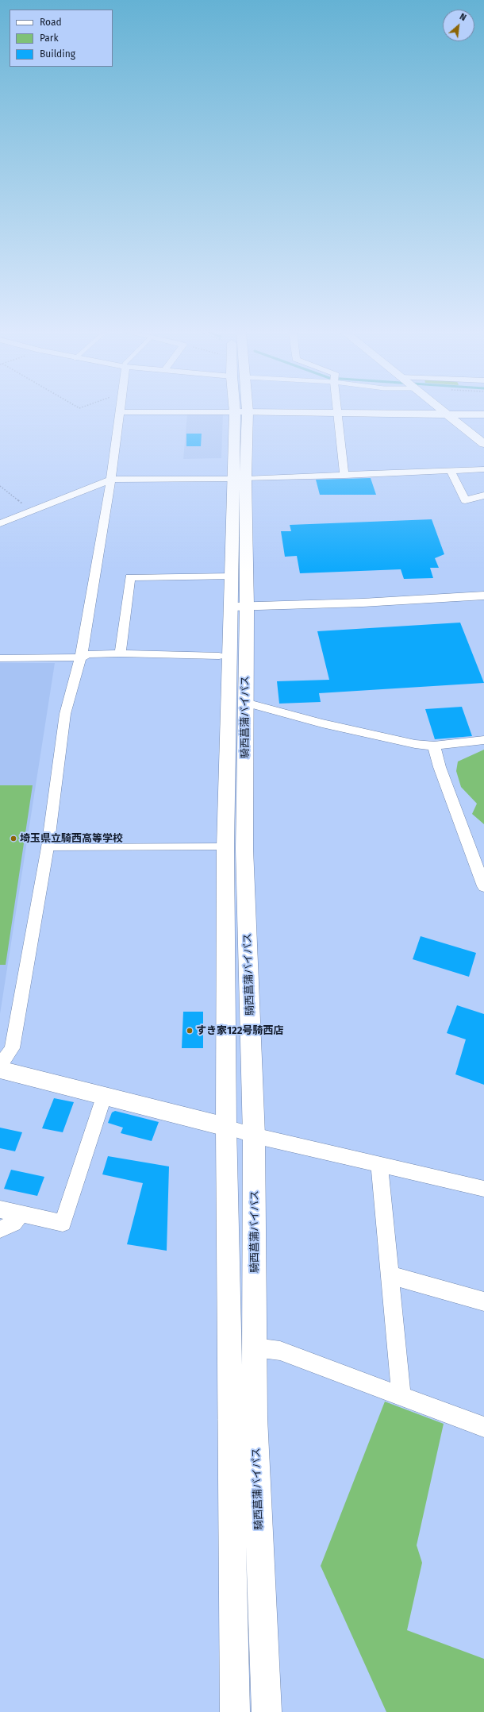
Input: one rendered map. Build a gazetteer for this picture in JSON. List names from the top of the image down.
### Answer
{
  "streets": {
    "highway": ["騎西菖蒲バイパス"]
  },
  "places": ["埼玉県立騎西高等学校", "すき家122号騎西店"],
  "legend": ["Road", "Park", "Building"],
  "north": "top right"
}
